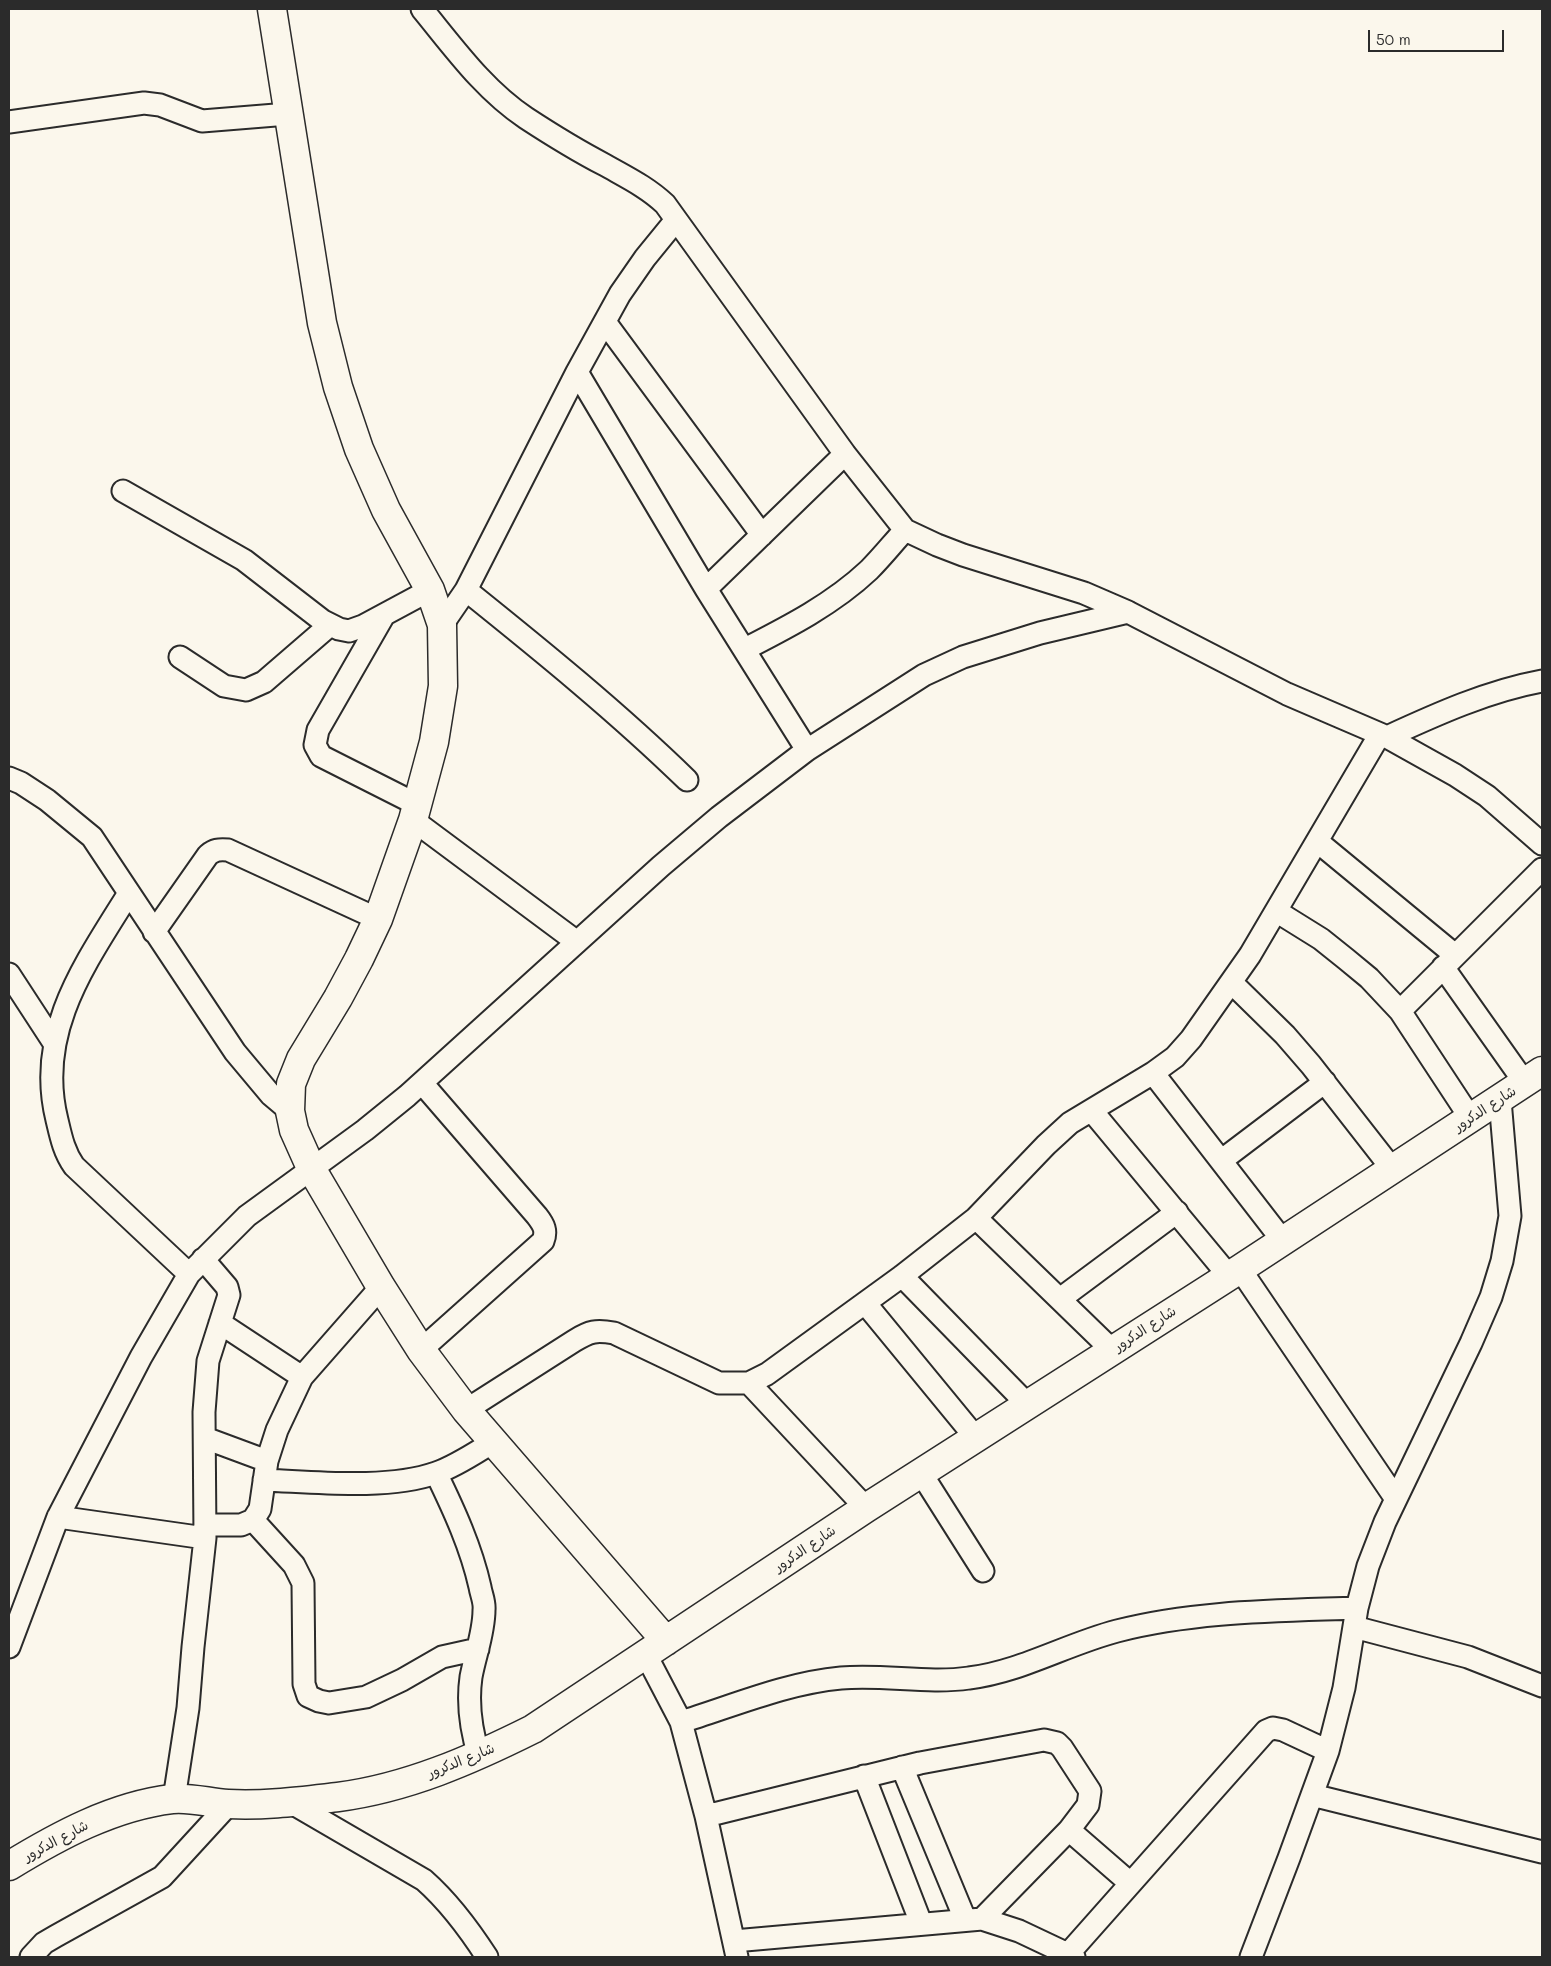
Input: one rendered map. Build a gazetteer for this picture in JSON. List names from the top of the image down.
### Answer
{
  "streets": {
    "street": ["شارع الدكرور"]
  },
  "scale_bar": "50 m"
}
